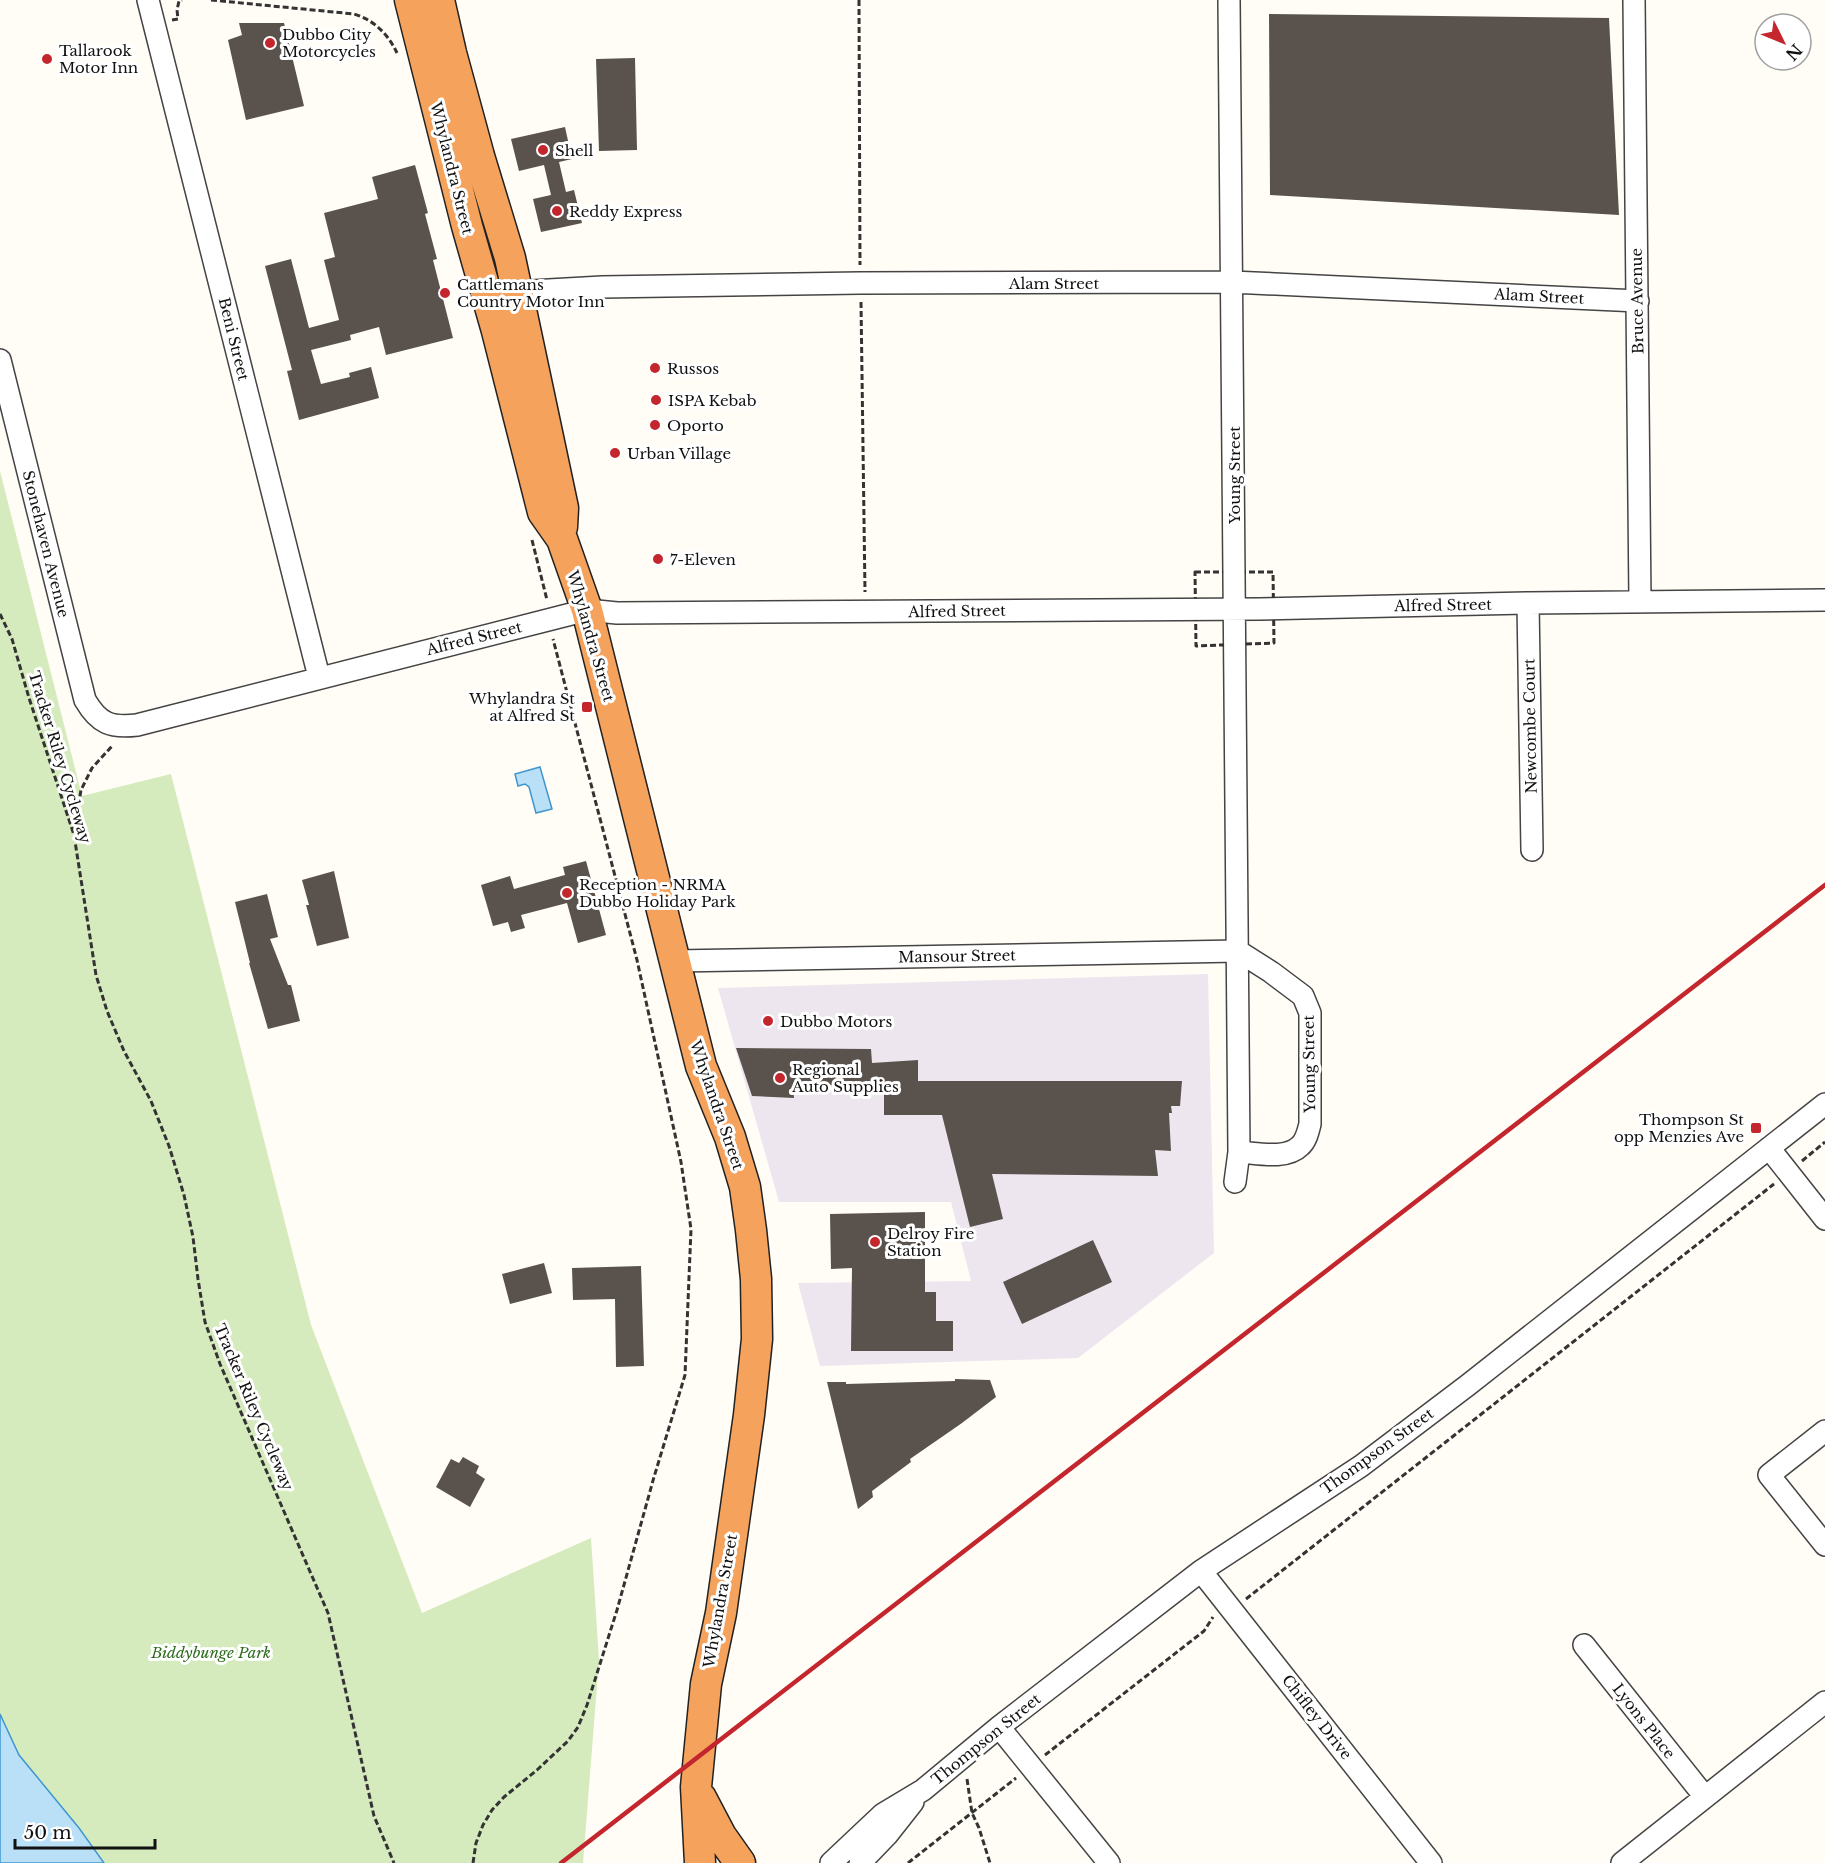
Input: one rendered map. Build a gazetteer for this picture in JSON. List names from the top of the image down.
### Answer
{
  "streets": {
    "highway": ["Whylandra Street"],
    "street": [
      "Alam Street",
      "Bruce Avenue",
      "Beni Street",
      "Young Street",
      "Stonehaven Avenue",
      "Alfred Street",
      "Newcombe Court",
      "Mansour Street",
      "Thompson Street",
      "Chifley Drive",
      "Lyons Place"
    ],
    "path": ["Tracker Riley Cycleway"]
  },
  "crossings": [
    ["Whylandra Street", "Alam Street"],
    ["Whylandra Street", "Alfred Street"],
    ["Whylandra Street", "Mansour Street"],
    ["Alam Street", "Bruce Avenue"],
    ["Alam Street", "Young Street"],
    ["Bruce Avenue", "Alfred Street"],
    ["Beni Street", "Alfred Street"],
    ["Young Street", "Alfred Street"],
    ["Young Street", "Mansour Street"],
    ["Stonehaven Avenue", "Alfred Street"],
    ["Alfred Street", "Newcombe Court"],
    ["Thompson Street", "Chifley Drive"]
  ],
  "parks": ["Biddybunge Park"],
  "places": {
    "other": [
      "Dubbo City Motorcycles",
      "Tallarook Motor Inn",
      "Shell",
      "Reddy Express",
      "Cattlemans Country Motor Inn",
      "Russos",
      "ISPA Kebab",
      "Oporto",
      "Urban Village",
      "7-Eleven",
      "Reception - NRMA Dubbo Holiday Park",
      "Dubbo Motors",
      "Regional Auto Supplies",
      "Delroy Fire Station"
    ],
    "transit": ["Whylandra St at Alfred St", "Thompson St opp Menzies Ave"]
  },
  "scale_bar": "50 m",
  "north": "bottom right"
}
